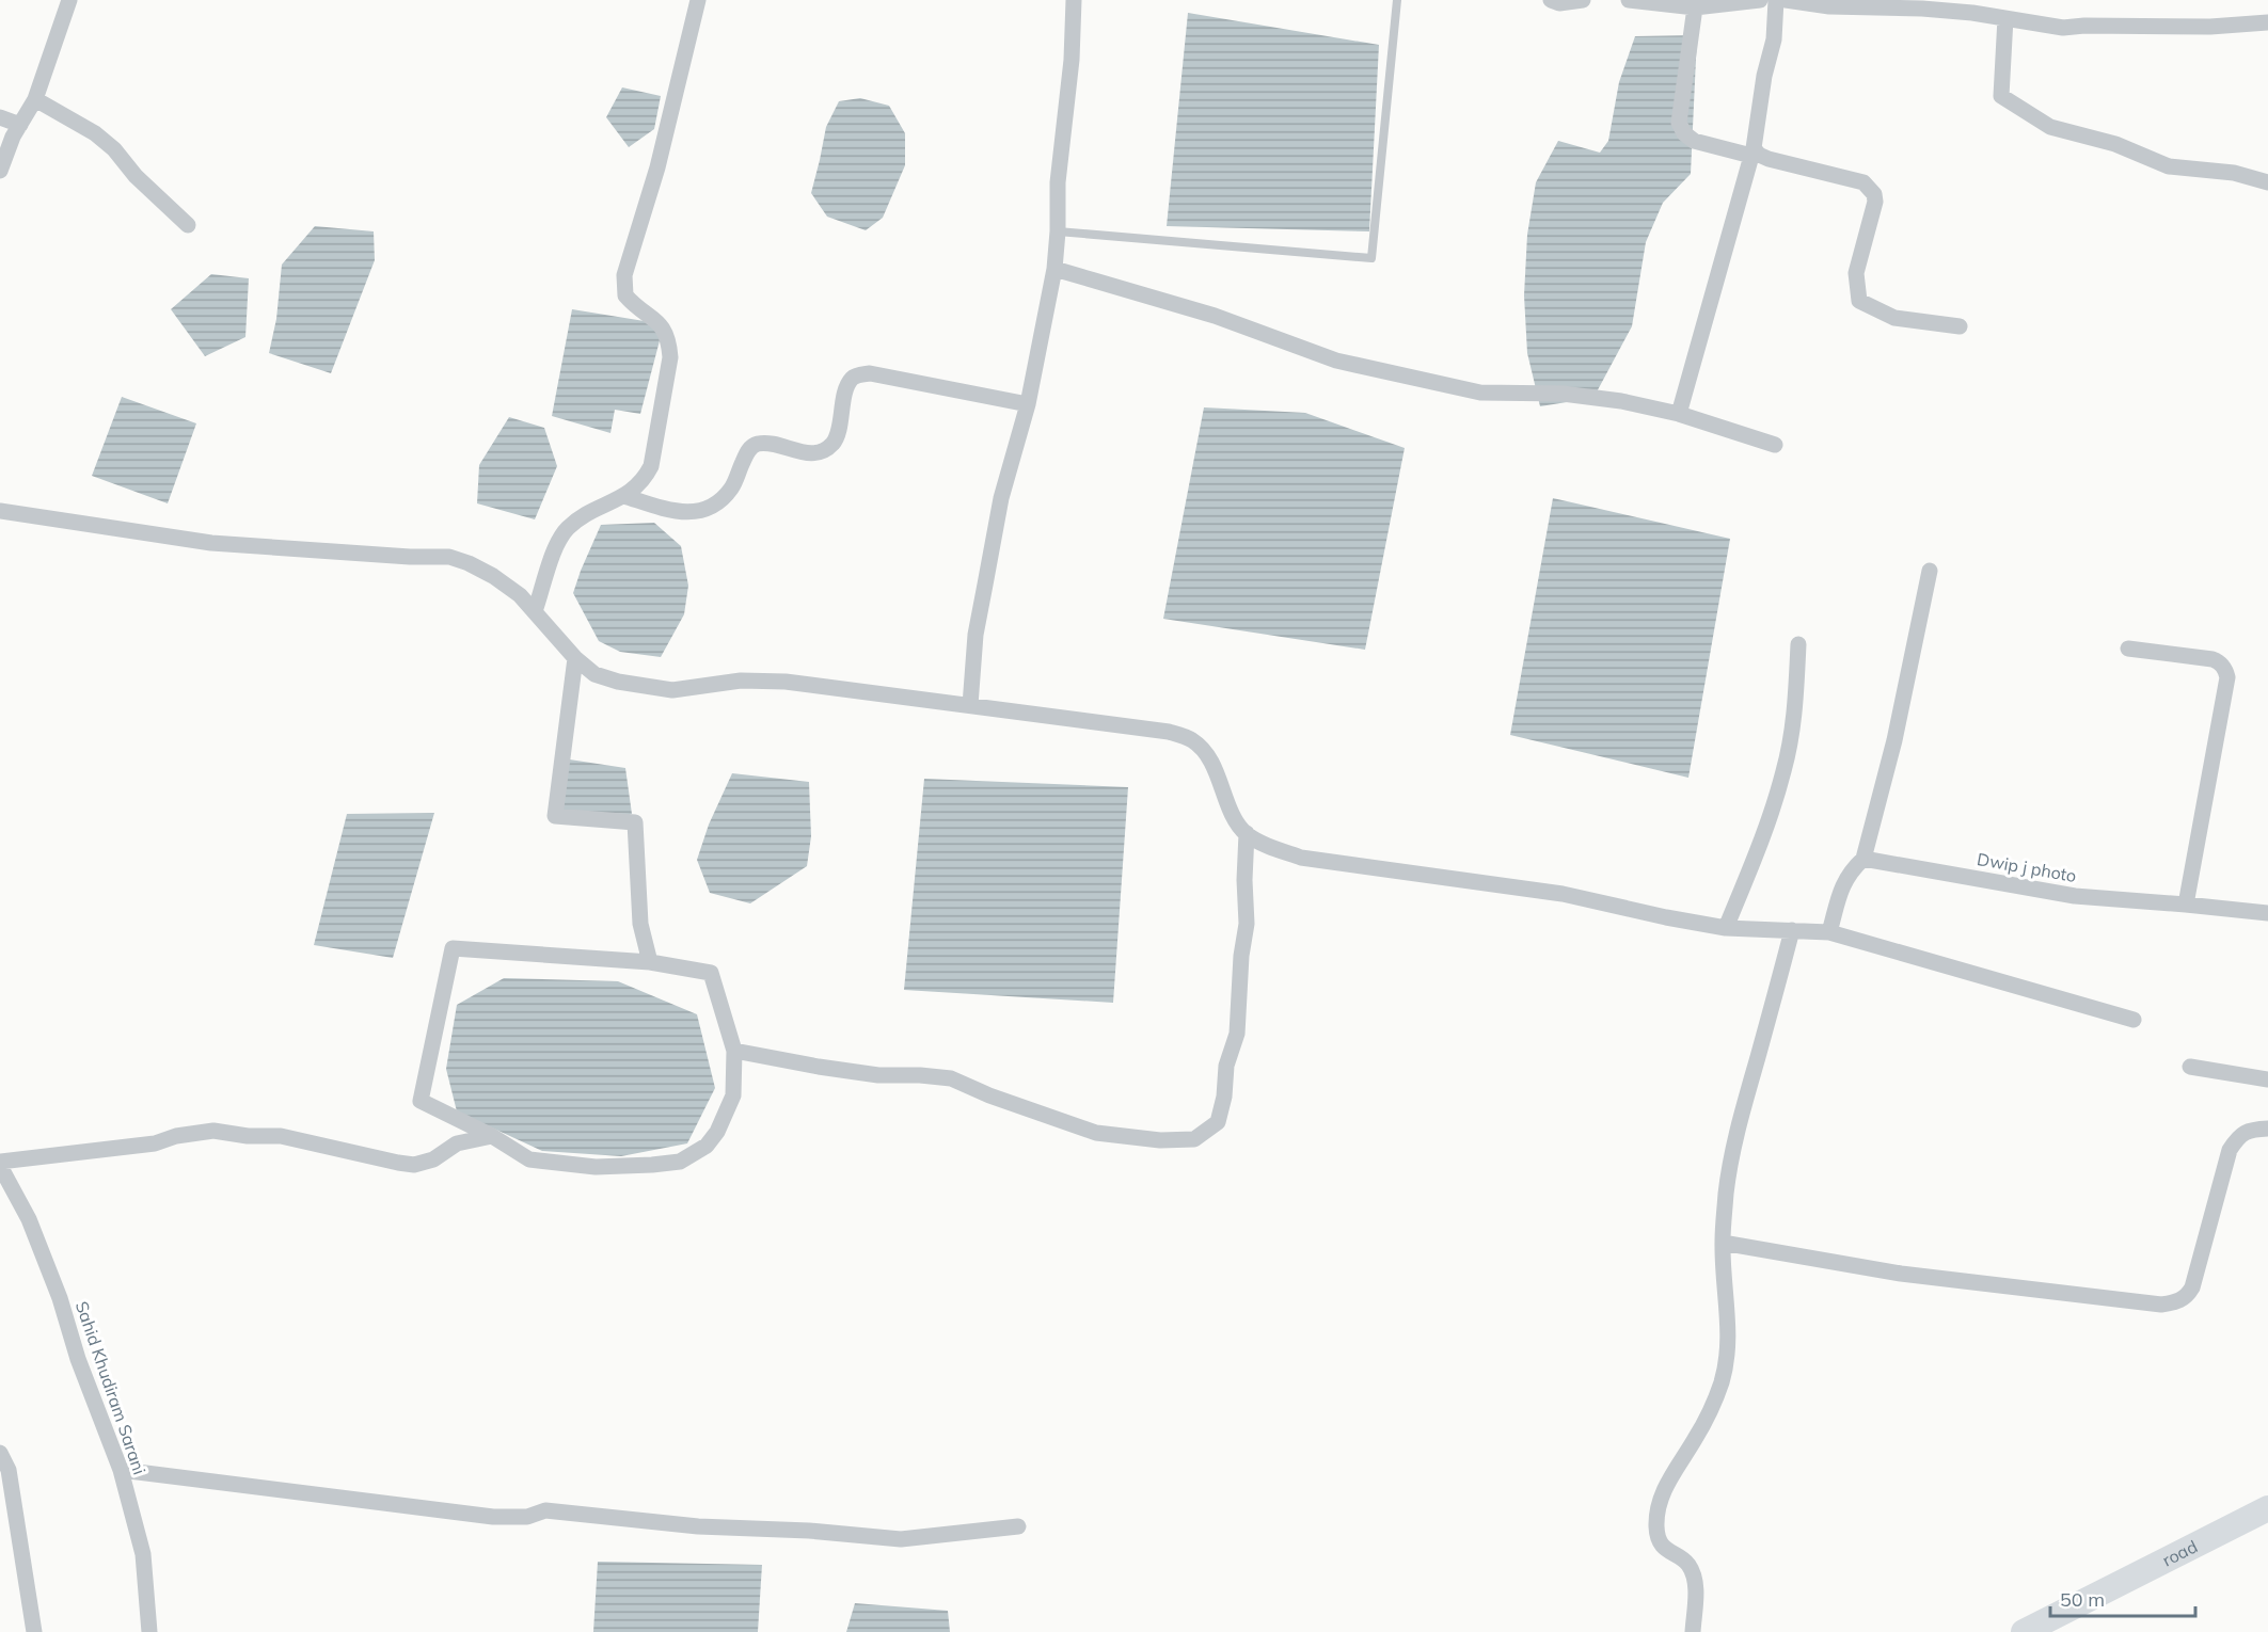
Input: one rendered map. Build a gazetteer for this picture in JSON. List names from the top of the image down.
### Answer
{
  "streets": {
    "main road": ["road"],
    "street": ["Dwip j photo", "Sahid Khudiram Sarani"]
  },
  "scale_bar": "50 m"
}
